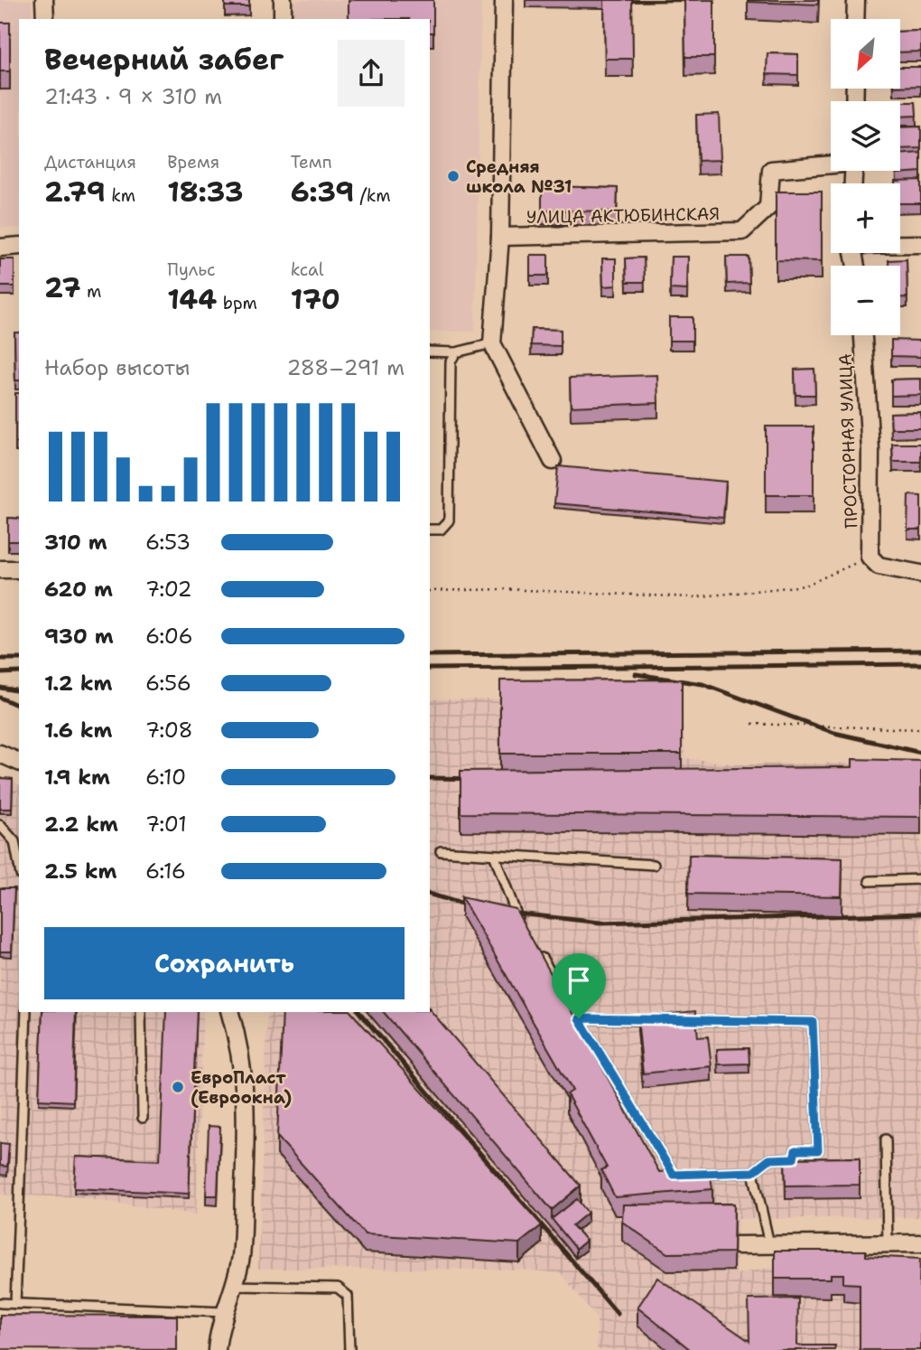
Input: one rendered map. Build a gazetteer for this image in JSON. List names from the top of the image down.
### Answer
{
  "streets": {
    "street": ["УЛИЦА АКТЮБИНСКАЯ", "ПРОСТОРНАЯ УЛИЦА"]
  },
  "places": ["Средняя школа №31", "ЕвроПласт (Евроокна)"],
  "north": "bottom left",
  "page": {
    "map_buttons": ["+", "−"],
    "heading": ["Вечерний забег", "21:43 · 9 × 310 m"],
    "stats": [
      ["Дистанция", "2.79 km"],
      ["Время", "18:33"],
      ["Темп", "6:39 /km"],
      ["27 m"],
      ["Пульс", "144 bpm"],
      ["kcal", "170"]
    ],
    "chart": ["Набор высоты", "288–291 m"],
    "list": [
      {
        "name": "310 m",
        "note": "6:53"
      },
      {
        "name": "620 m",
        "note": "7:02"
      },
      {
        "name": "930 m",
        "note": "6:06"
      },
      {
        "name": "1.2 km",
        "note": "6:56"
      },
      {
        "name": "1.6 km",
        "note": "7:08"
      },
      {
        "name": "1.9 km",
        "note": "6:10"
      },
      {
        "name": "2.2 km",
        "note": "7:01"
      },
      {
        "name": "2.5 km",
        "note": "6:16"
      }
    ],
    "buttons": "Сохранить"
  }
}
